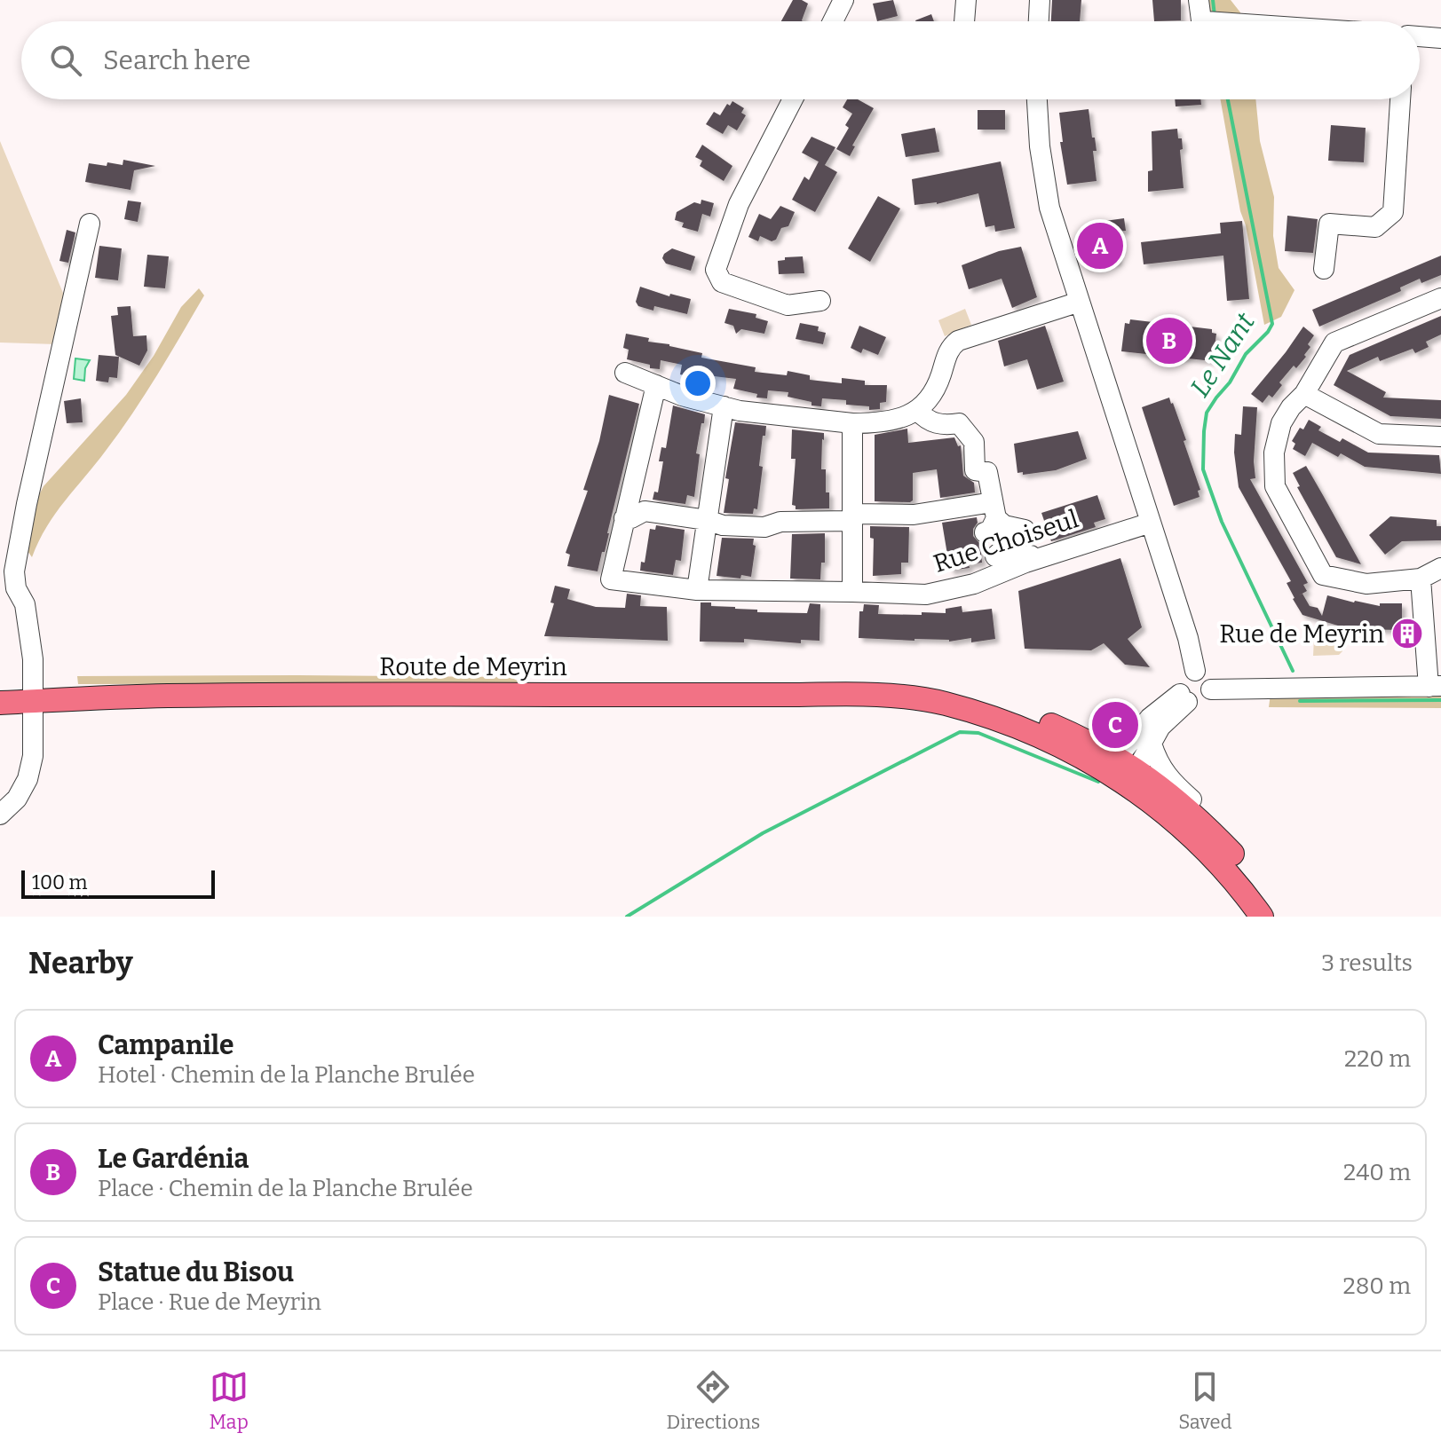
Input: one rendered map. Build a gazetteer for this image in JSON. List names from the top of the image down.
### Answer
{
  "streets": {
    "main road": ["Route de Meyrin"],
    "street": ["Rue Choiseul"]
  },
  "water": ["Le Nant"],
  "places": {
    "building": ["Rue de Meyrin"]
  },
  "scale_bar": "100 m",
  "page": {
    "search": "Search here",
    "pins": ["A", "B", "C"],
    "scale": "100 m",
    "heading": ["Nearby", "3 results"],
    "list": [
      {
        "mark": "A",
        "name": "Campanile",
        "note": "Hotel · Chemin de la Planche Brulée",
        "value": "220 m"
      },
      {
        "mark": "B",
        "name": "Le Gardénia",
        "note": "Place · Chemin de la Planche Brulée",
        "value": "240 m"
      },
      {
        "mark": "C",
        "name": "Statue du Bisou",
        "note": "Place · Rue de Meyrin",
        "value": "280 m"
      }
    ],
    "nav": ["Map", "Directions", "Saved"]
  }
}
